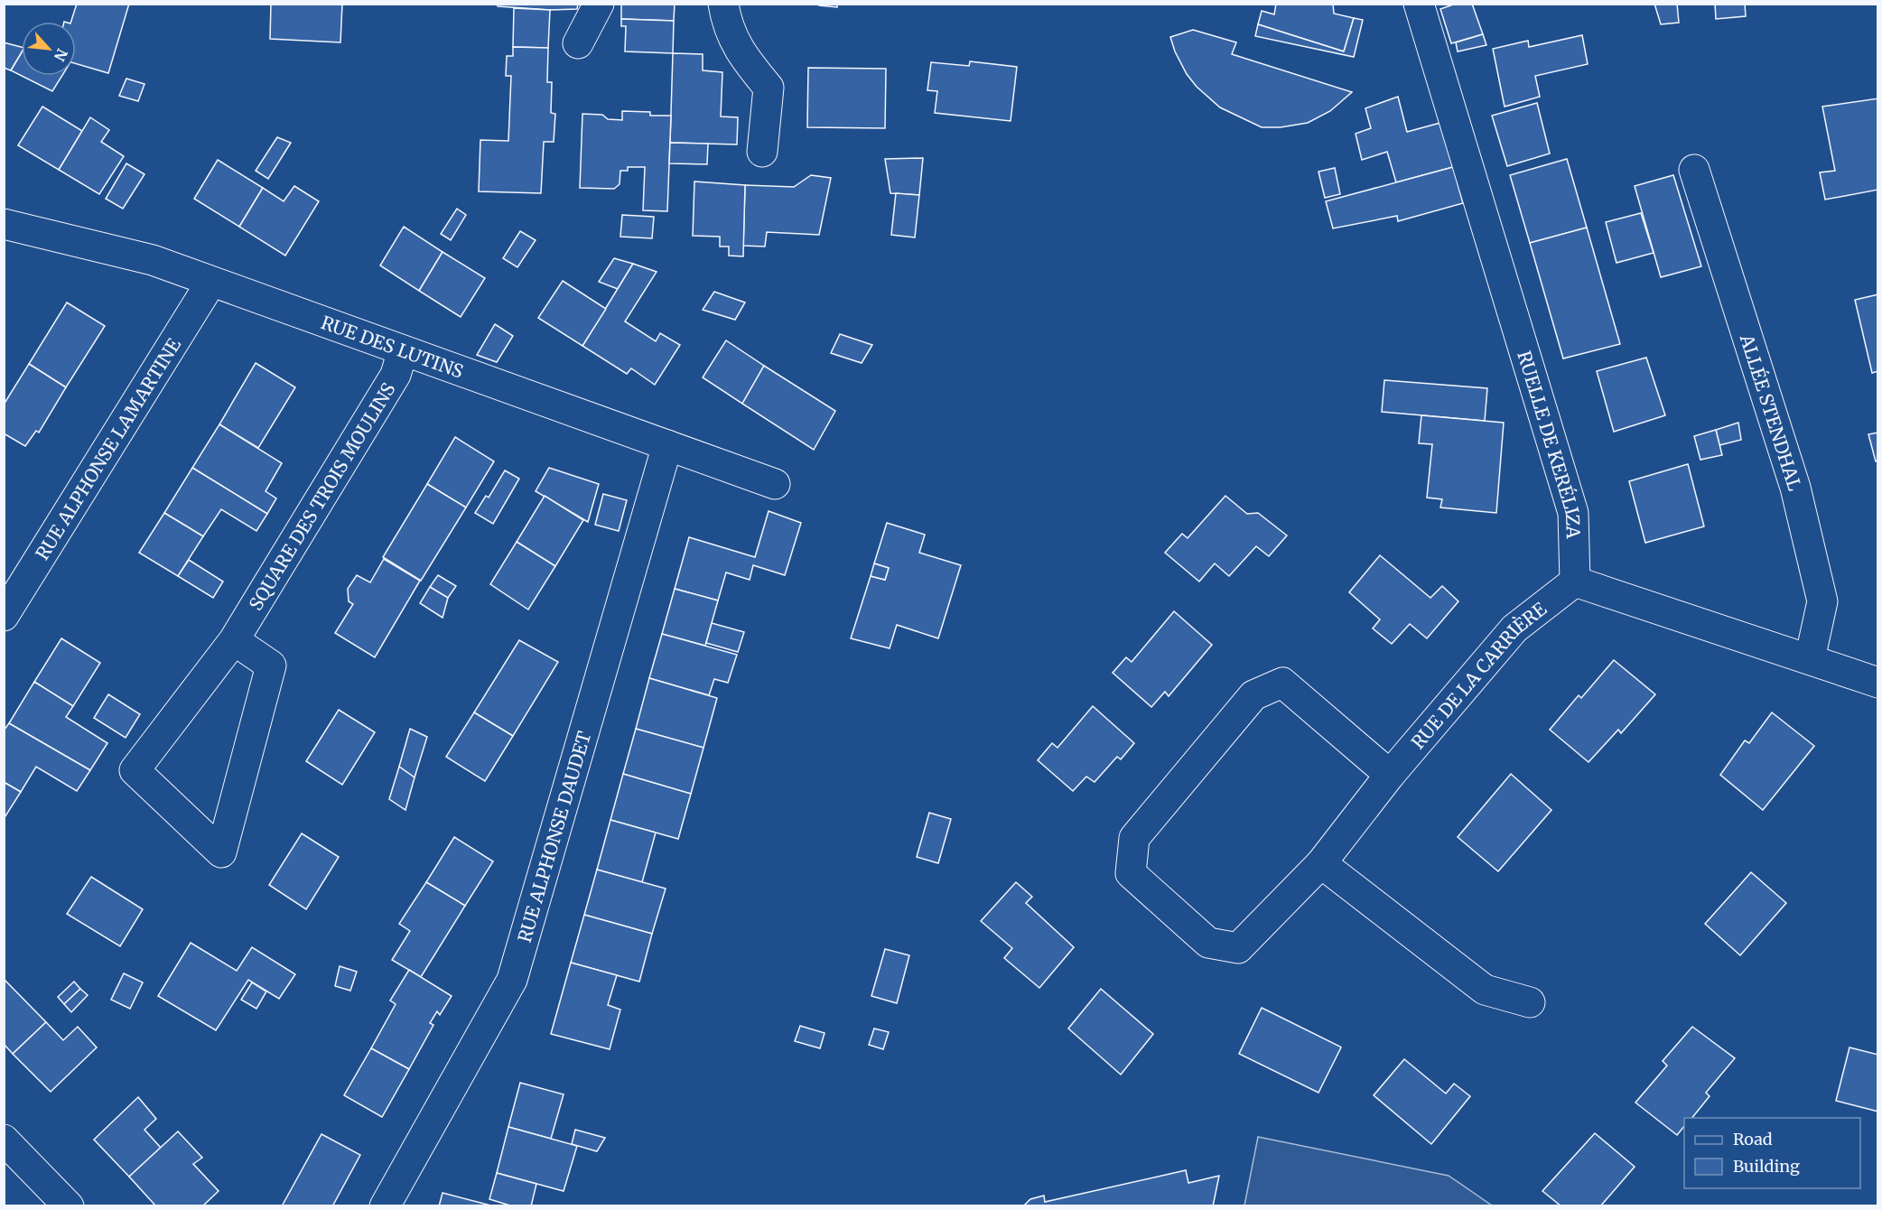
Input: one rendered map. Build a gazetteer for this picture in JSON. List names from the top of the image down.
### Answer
{
  "streets": {
    "street": [
      "RUE DES LUTINS",
      "ALLÉE STENDHAL",
      "RUELLE DE KERÉLIZA",
      "RUE ALPHONSE LAMARTINE",
      "SQUARE DES TROIS MOULINS",
      "RUE DE LA CARRIÈRE",
      "RUE ALPHONSE DAUDET"
    ]
  },
  "crossings": [
    ["RUE DES LUTINS", "RUE ALPHONSE LAMARTINE"],
    ["RUE DES LUTINS", "SQUARE DES TROIS MOULINS"],
    ["RUE DES LUTINS", "RUE ALPHONSE DAUDET"],
    ["RUELLE DE KERÉLIZA", "RUE DE LA CARRIÈRE"]
  ],
  "legend": ["Road", "Building"],
  "north": "bottom right"
}
